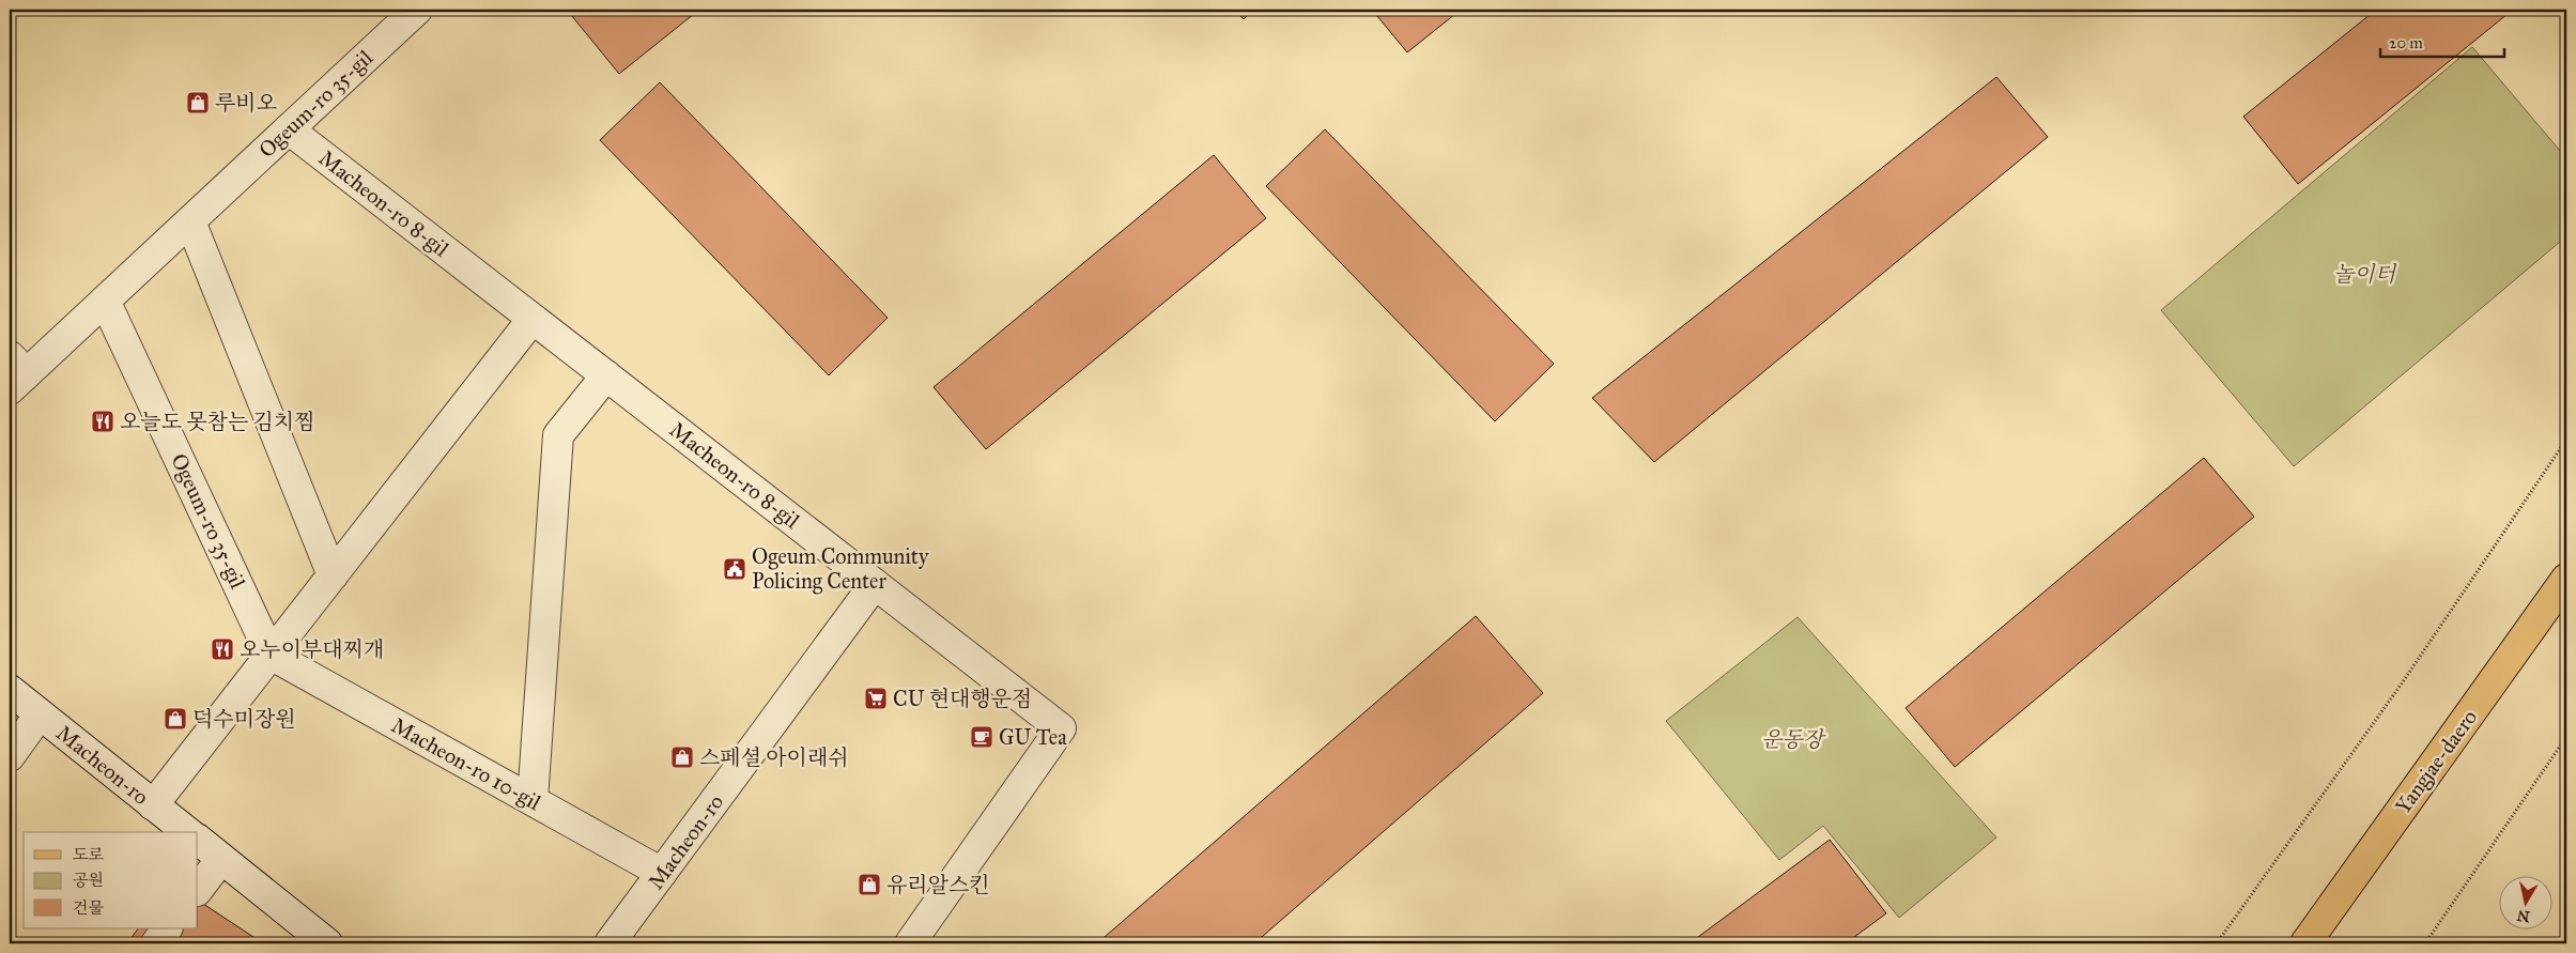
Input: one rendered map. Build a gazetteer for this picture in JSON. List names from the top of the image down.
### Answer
{
  "streets": {
    "main road": ["Yangjae-daero"],
    "street": [
      "Ogeum-ro 35-gil",
      "Macheon-ro 8-gil",
      "Macheon-ro 10-gil",
      "Macheon-ro"
    ]
  },
  "crossings": [
    ["Ogeum-ro 35-gil", "Macheon-ro 8-gil"],
    ["Ogeum-ro 35-gil", "Macheon-ro 10-gil"],
    ["Macheon-ro 8-gil", "Macheon-ro"],
    ["Macheon-ro 10-gil", "Macheon-ro"]
  ],
  "parks": ["놀이터", "운동장"],
  "places": {
    "shop": [
      "루비오",
      "덕수미장원",
      "스페셜 아이래쉬",
      "유리알스킨"
    ],
    "restaurant": ["오늘도 못참는 김치찜", "오누이부대찌개"],
    "public building": ["Ogeum Community Policing Center"],
    "supermarket": ["CU 현대행운점"],
    "cafe": ["GU Tea"]
  },
  "legend": ["도로", "공원", "건물"],
  "scale_bar": "20 m",
  "north": "bottom"
}
